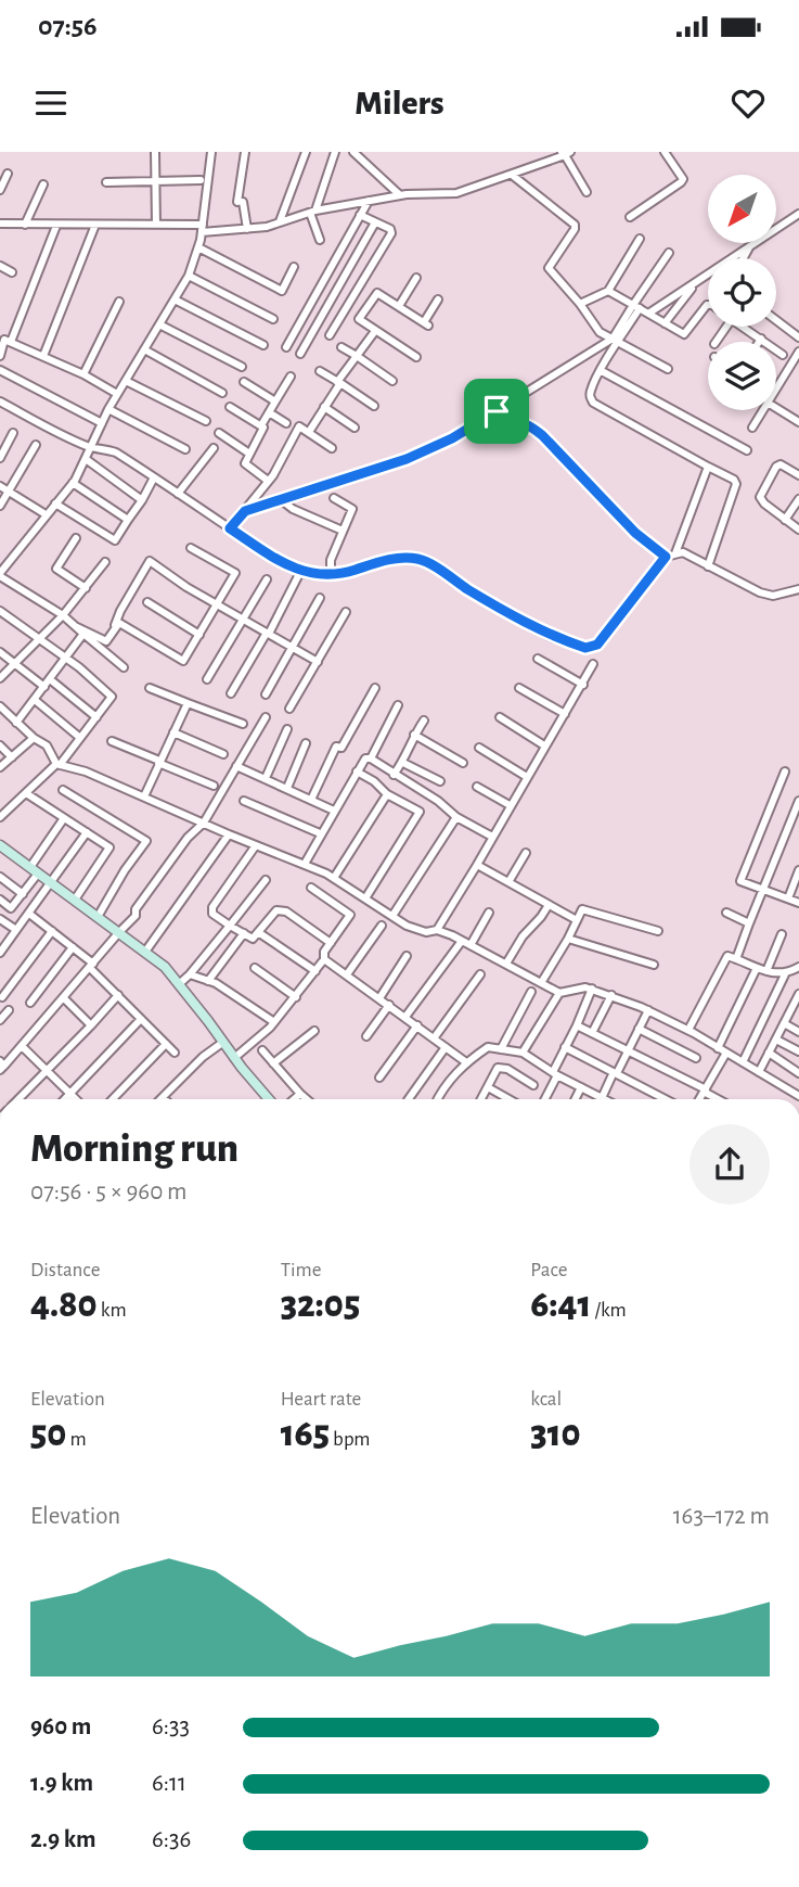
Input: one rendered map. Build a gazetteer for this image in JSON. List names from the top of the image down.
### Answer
{
  "north": "bottom left",
  "page": {
    "status": "07:56",
    "header": "Milers",
    "heading": ["Morning run", "07:56 · 5 × 960 m"],
    "stats": [
      ["Distance", "4.80 km"],
      ["Time", "32:05"],
      ["Pace", "6:41 /km"],
      ["Elevation", "50 m"],
      ["Heart rate", "165 bpm"],
      ["kcal", "310"]
    ],
    "chart": ["Elevation", "163–172 m"],
    "list": [
      {
        "name": "960 m",
        "note": "6:33"
      },
      {
        "name": "1.9 km",
        "note": "6:11"
      },
      {
        "name": "2.9 km",
        "note": "6:36"
      }
    ]
  }
}
